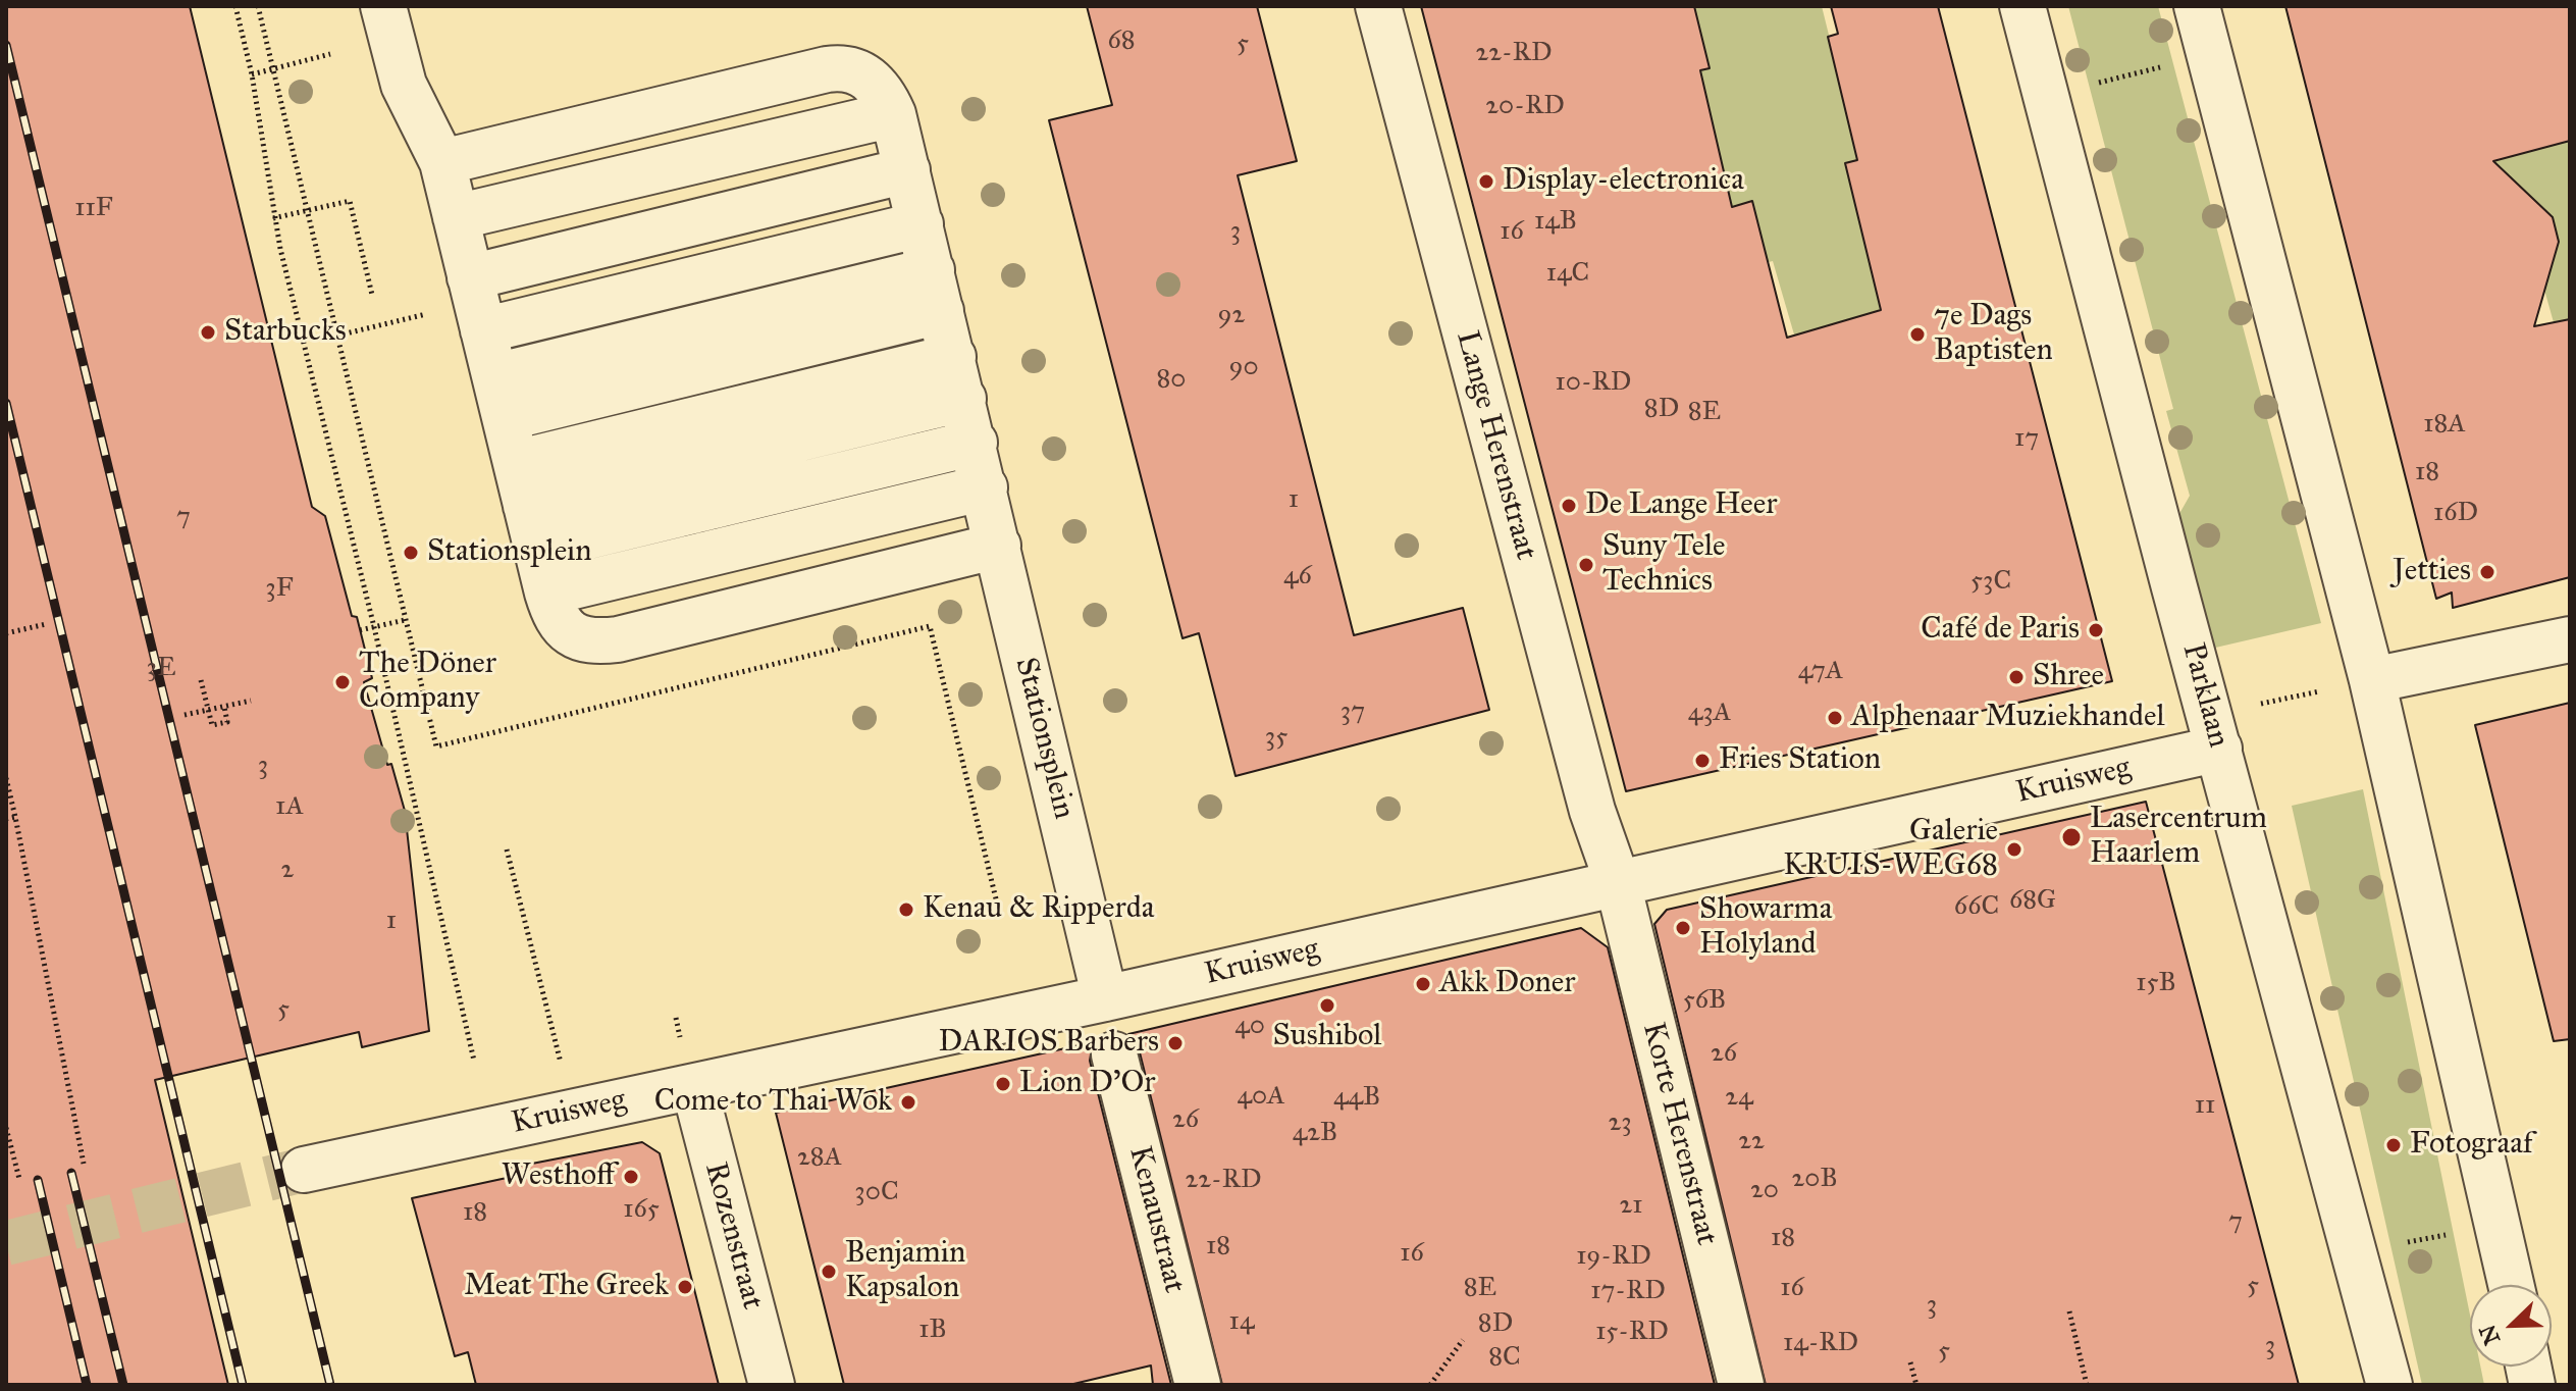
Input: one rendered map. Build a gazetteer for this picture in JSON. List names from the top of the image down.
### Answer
{
  "streets": {
    "street": [
      "Lange Herenstraat",
      "Parklaan",
      "Stationsplein",
      "Kruisweg",
      "Korte Herenstraat",
      "Kenaustraat",
      "Rozenstraat"
    ]
  },
  "crossings": [
    ["Lange Herenstraat", "Kruisweg"],
    ["Lange Herenstraat", "Korte Herenstraat"],
    ["Parklaan", "Kruisweg"],
    ["Stationsplein", "Kruisweg"],
    ["Kruisweg", "Korte Herenstraat"],
    ["Kruisweg", "Rozenstraat"]
  ],
  "places": [
    "Display-electronica",
    "Starbucks",
    "7e Dags Baptisten",
    "De Lange Heer",
    "Stationsplein",
    "Suny Tele Technics",
    "Jetties",
    "Café de Paris",
    "Shree",
    "The Döner Company",
    "Alphenaar Muziekhandel",
    "Fries Station",
    "Lasercentrum Haarlem",
    "Galerie KRUIS-WEG68",
    "Kenau & Ripperda",
    "Showarma Holyland",
    "Akk Doner",
    "Sushibol",
    "DARIOS Barbers",
    "Lion D'Or",
    "Come to Thai Wok",
    "Fotograaf",
    "Westhoff",
    "Benjamin Kapsalon",
    "Meat The Greek"
  ],
  "house_numbers": [
    "68",
    "5",
    "22-RD",
    "20-RD",
    "11F",
    "14B",
    "3",
    "16",
    "14C",
    "92",
    "90",
    "80",
    "10-RD",
    "8D",
    "8E",
    "18A",
    "17",
    "18",
    "1",
    "16D",
    "7",
    "46",
    "53C",
    "3F",
    "3E",
    "47A",
    "37",
    "43A",
    "35",
    "3",
    "1A",
    "2",
    "68G",
    "66C",
    "1",
    "15B",
    "56B",
    "5",
    "40",
    "26",
    "40A",
    "44B",
    "24",
    "11",
    "26",
    "23",
    "42B",
    "22",
    "28A",
    "20B",
    "22-RD",
    "20",
    "30C",
    "21",
    "165",
    "18",
    "7",
    "18",
    "18",
    "16",
    "19-RD",
    "5",
    "8E",
    "16",
    "17-RD",
    "3",
    "14",
    "8D",
    "1B",
    "15-RD",
    "14-RD",
    "3",
    "5",
    "8C"
  ],
  "north": "bottom left"
}
